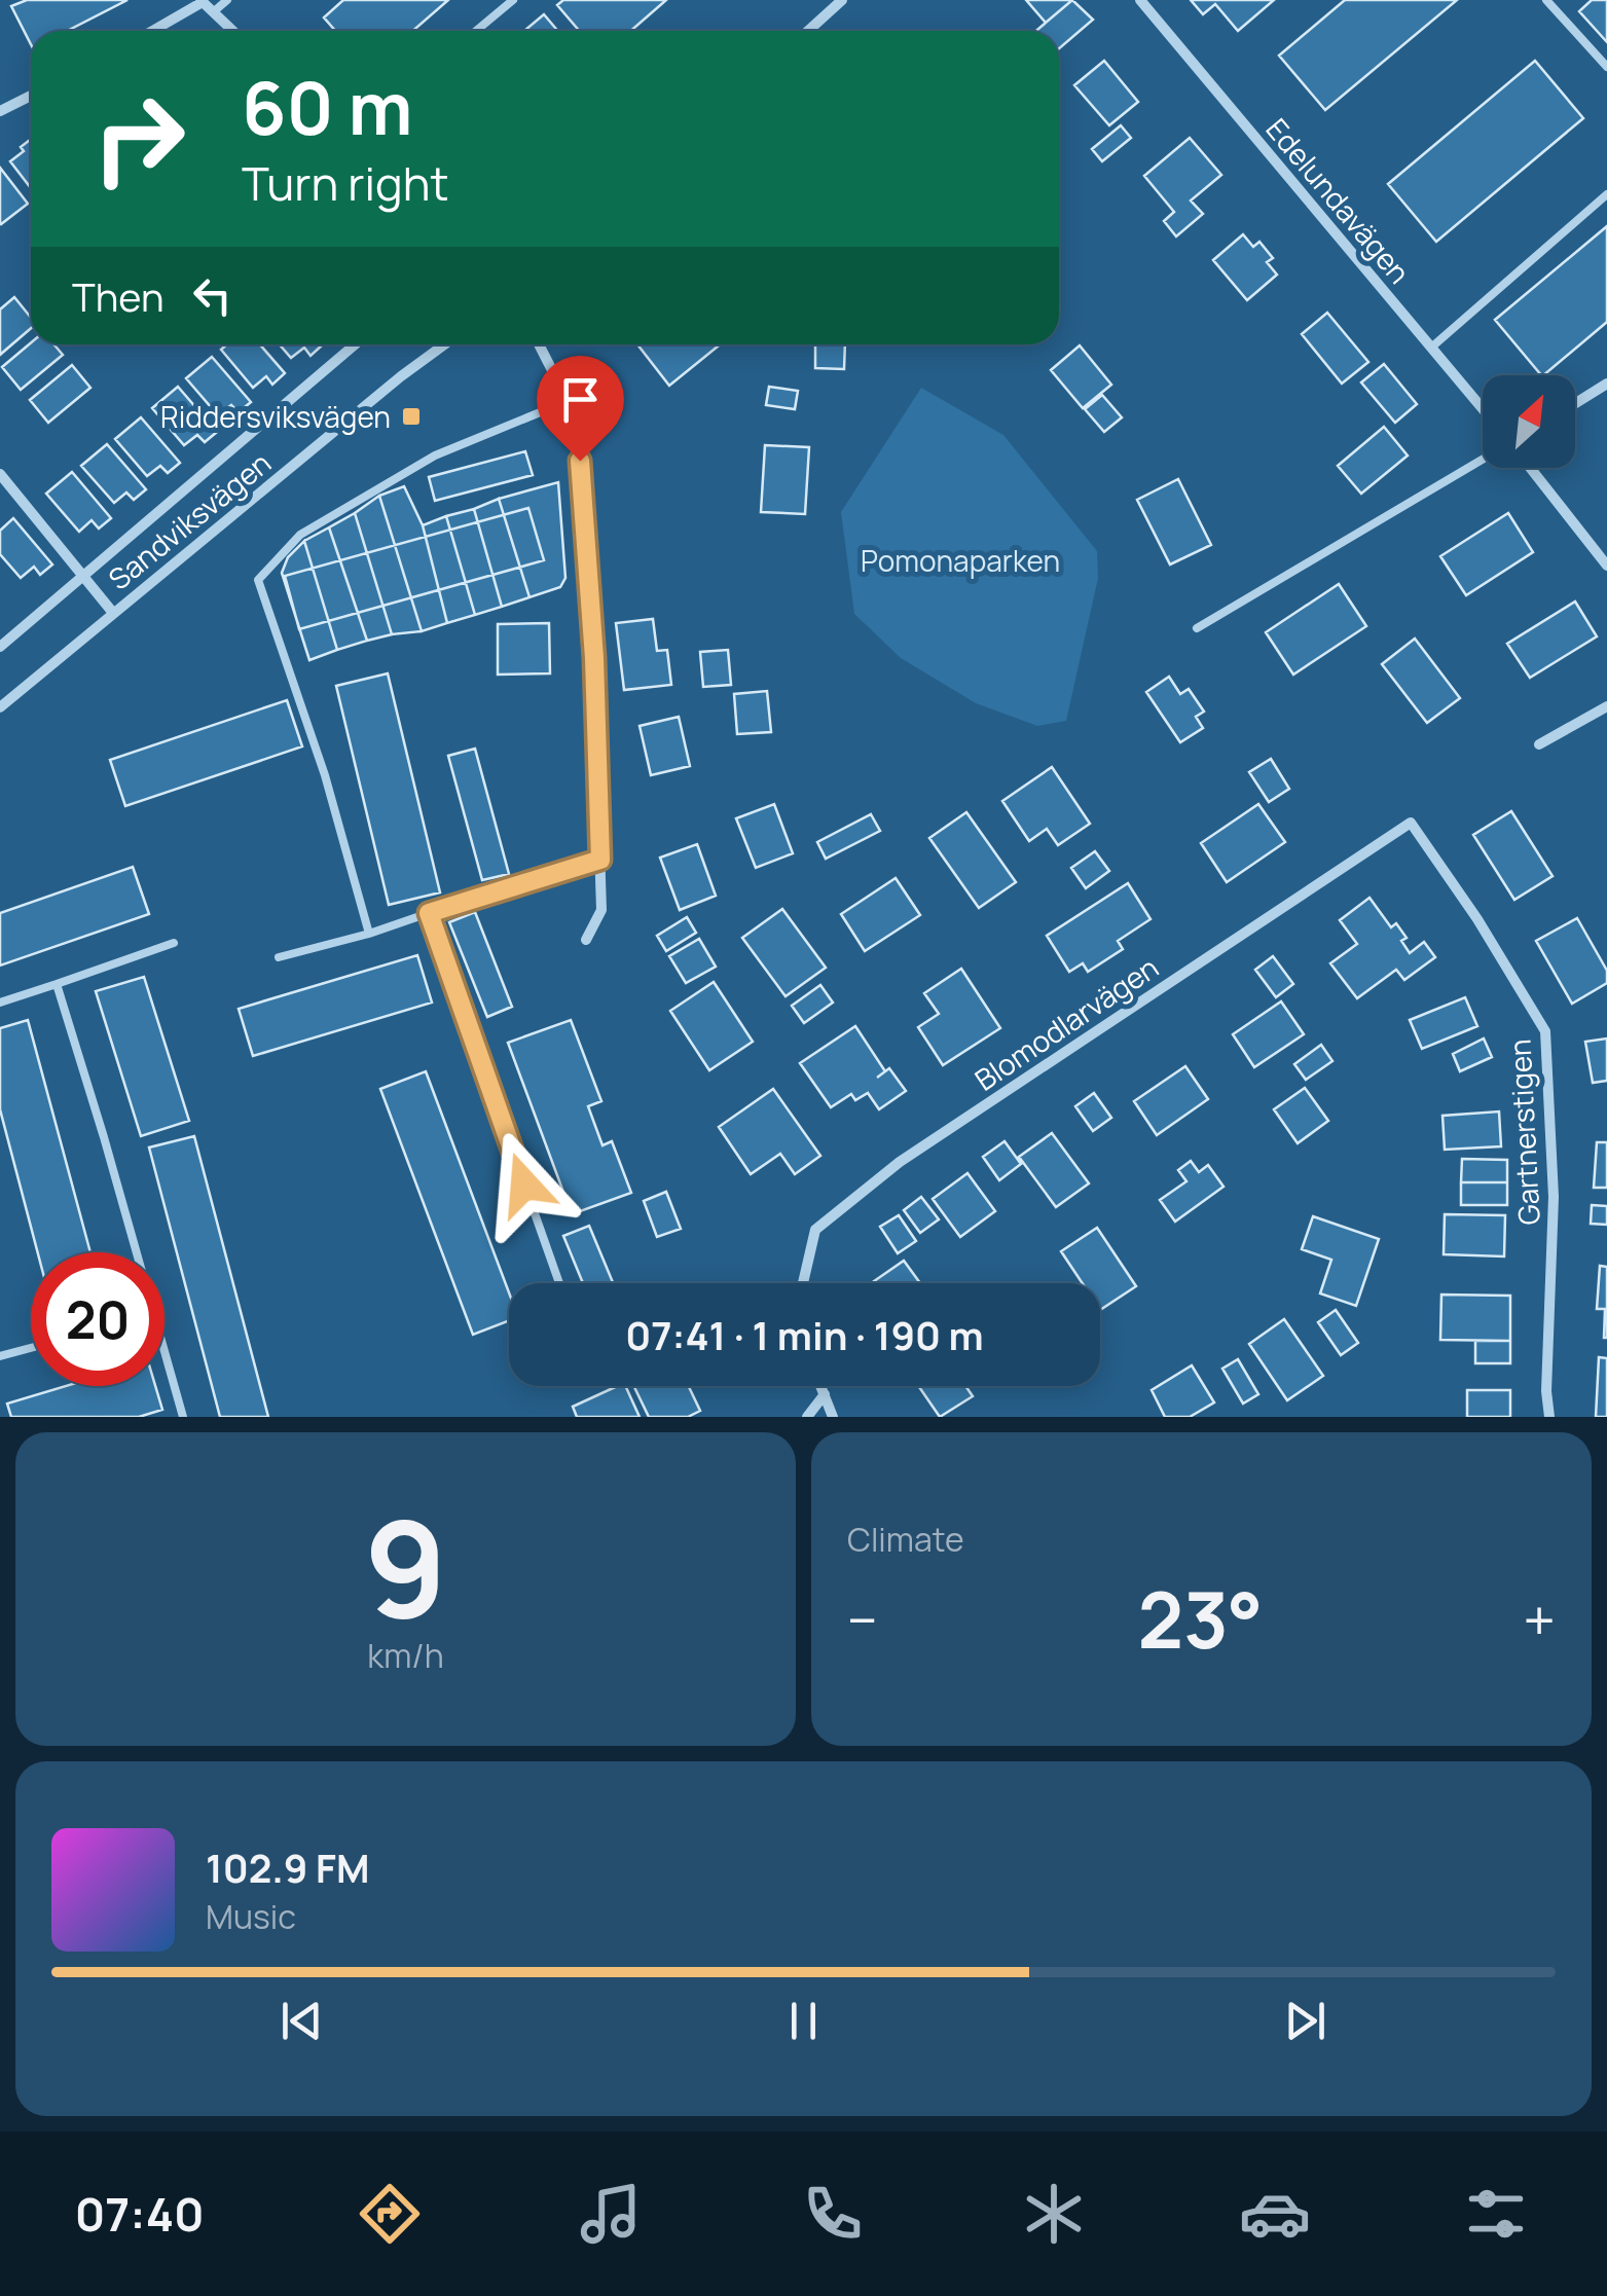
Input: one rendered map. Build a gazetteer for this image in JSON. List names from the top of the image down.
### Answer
{
  "streets": {
    "street": [
      "Edelundavägen",
      "Sandviksvägen",
      "Blomodlarvägen",
      "Gartnerstigen"
    ]
  },
  "crossings": [
    ["Blomodlarvägen", "Gartnerstigen"]
  ],
  "parks": ["Pomonaparken"],
  "places": {
    "transit": ["Riddersviksvägen"]
  },
  "north": "top right",
  "page": {
    "turn": ["60 m", "Turn right"],
    "then": "Then",
    "limit": "20",
    "trip": "07:41 · 1 min · 190 m",
    "tile": [
      ["9", "km/h"],
      "Climate"
    ],
    "heat": ["−", "23°", "+"],
    "song": ["102.9 FM", "Music"],
    "tabs": "07:40"
  }
}
